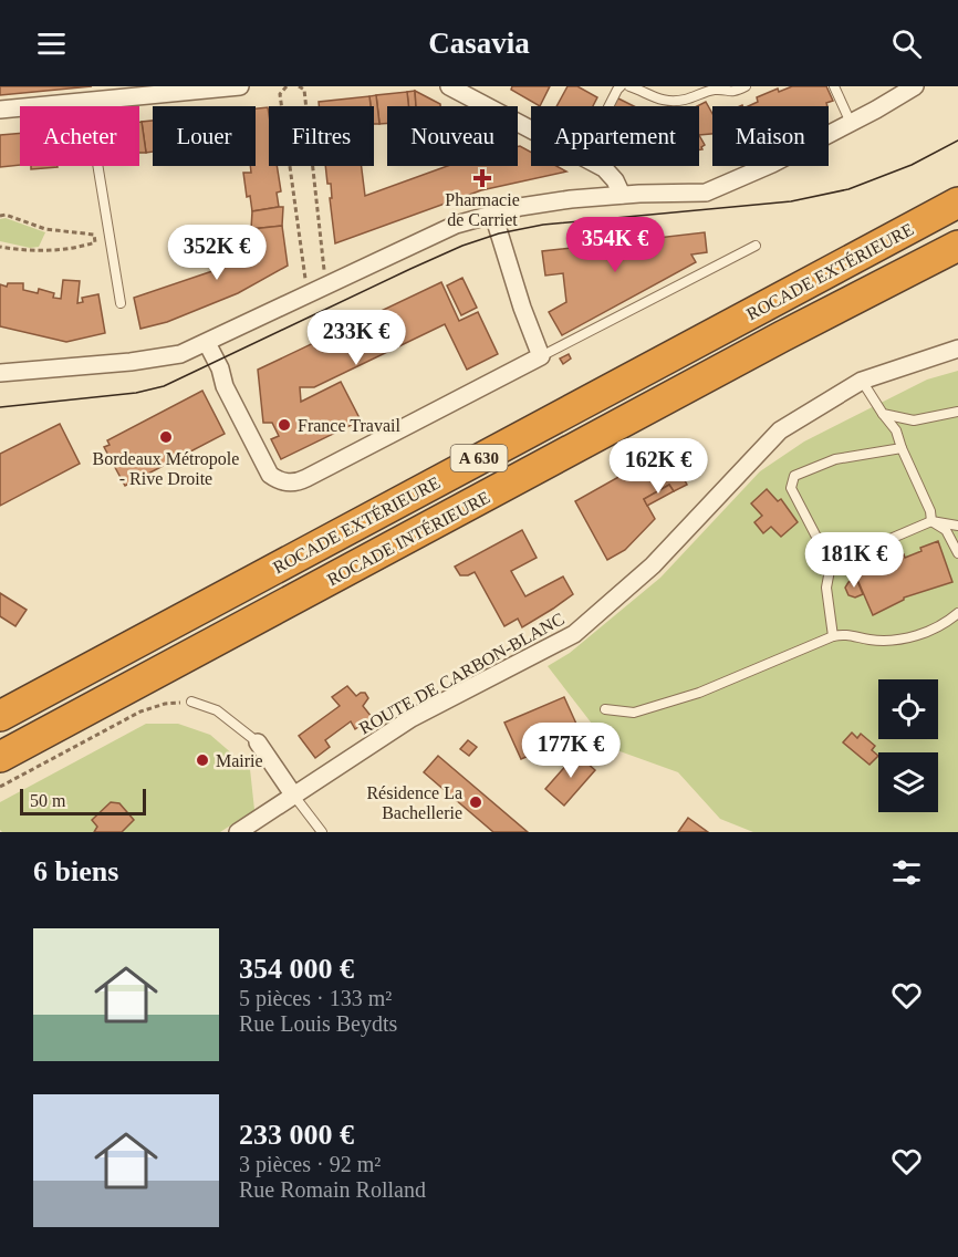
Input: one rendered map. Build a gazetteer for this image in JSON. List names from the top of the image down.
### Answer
{
  "streets": {
    "highway": ["ROCADE EXTÉRIEURE", "A 630", "ROCADE INTÉRIEURE"],
    "street": ["ROUTE DE CARBON-BLANC"]
  },
  "places": {
    "health": ["Pharmacie de Carriet"],
    "other": [
      "France Travail",
      "Bordeaux Métropole - Rive Droite",
      "Mairie",
      "Résidence La Bachellerie"
    ]
  },
  "scale_bar": "50 m",
  "page": {
    "header": "Casavia",
    "chip": [
      "Acheter",
      "Louer",
      "Filtres",
      "Nouveau",
      "Appartement",
      "Maison"
    ],
    "price": [
      "354K €",
      "352K €",
      "233K €",
      "162K €",
      "181K €",
      "177K €"
    ],
    "scale": "50 m",
    "heading": "6 biens",
    "list": [
      {
        "name": "354 000 €",
        "note": "5 pièces · 133 m² · Rue Louis Beydts"
      },
      {
        "name": "233 000 €",
        "note": "3 pièces · 92 m² · Rue Romain Rolland"
      }
    ]
  }
}
